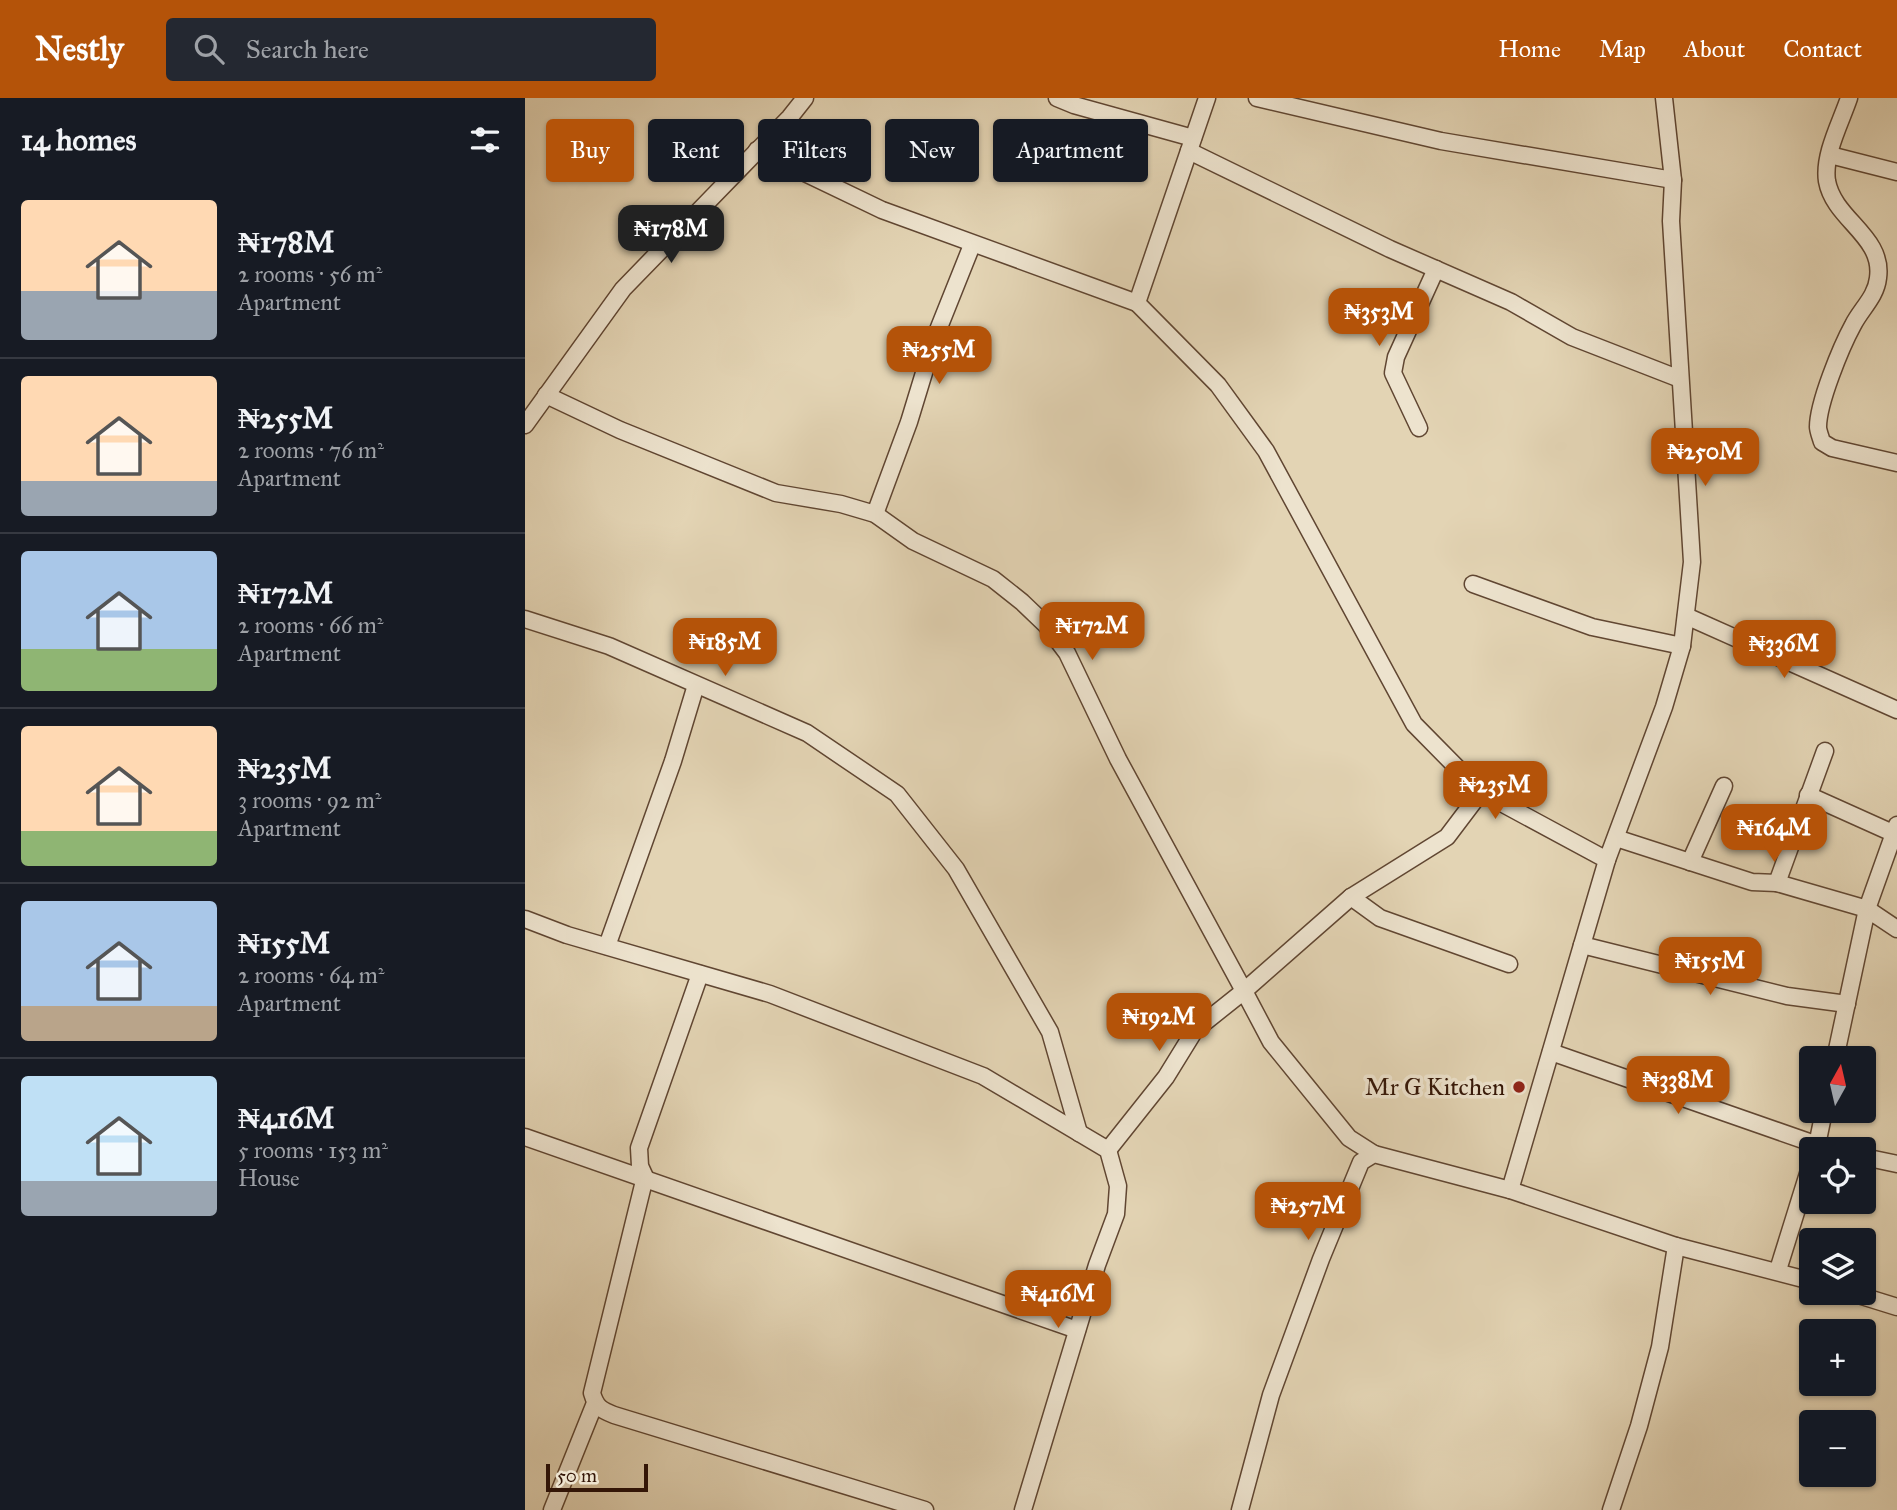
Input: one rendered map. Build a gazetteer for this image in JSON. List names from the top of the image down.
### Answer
{
  "places": ["Mr G Kitchen"],
  "scale_bar": "50 m",
  "north": "top",
  "page": {
    "header": "Nestly",
    "search": "Search here",
    "nav": [
      "Home",
      "Map",
      "About",
      "Contact"
    ],
    "heading": "14 homes",
    "chip": [
      "Buy",
      "Rent",
      "Filters",
      "New",
      "Apartment"
    ],
    "list": [
      {
        "name": "₦178M",
        "note": "2 rooms · 56 m² · Apartment"
      },
      {
        "name": "₦255M",
        "note": "2 rooms · 76 m² · Apartment"
      },
      {
        "name": "₦172M",
        "note": "2 rooms · 66 m² · Apartment"
      },
      {
        "name": "₦235M",
        "note": "3 rooms · 92 m² · Apartment"
      },
      {
        "name": "₦155M",
        "note": "2 rooms · 64 m² · Apartment"
      },
      {
        "name": "₦416M",
        "note": "5 rooms · 153 m² · House"
      }
    ],
    "price": [
      "₦178M",
      "₦353M",
      "₦255M",
      "₦250M",
      "₦172M",
      "₦185M",
      "₦336M",
      "₦235M",
      "₦164M",
      "₦155M",
      "₦192M",
      "₦338M",
      "₦257M",
      "₦416M"
    ],
    "map_buttons": ["+", "−"],
    "scale": "50 m"
  }
}
